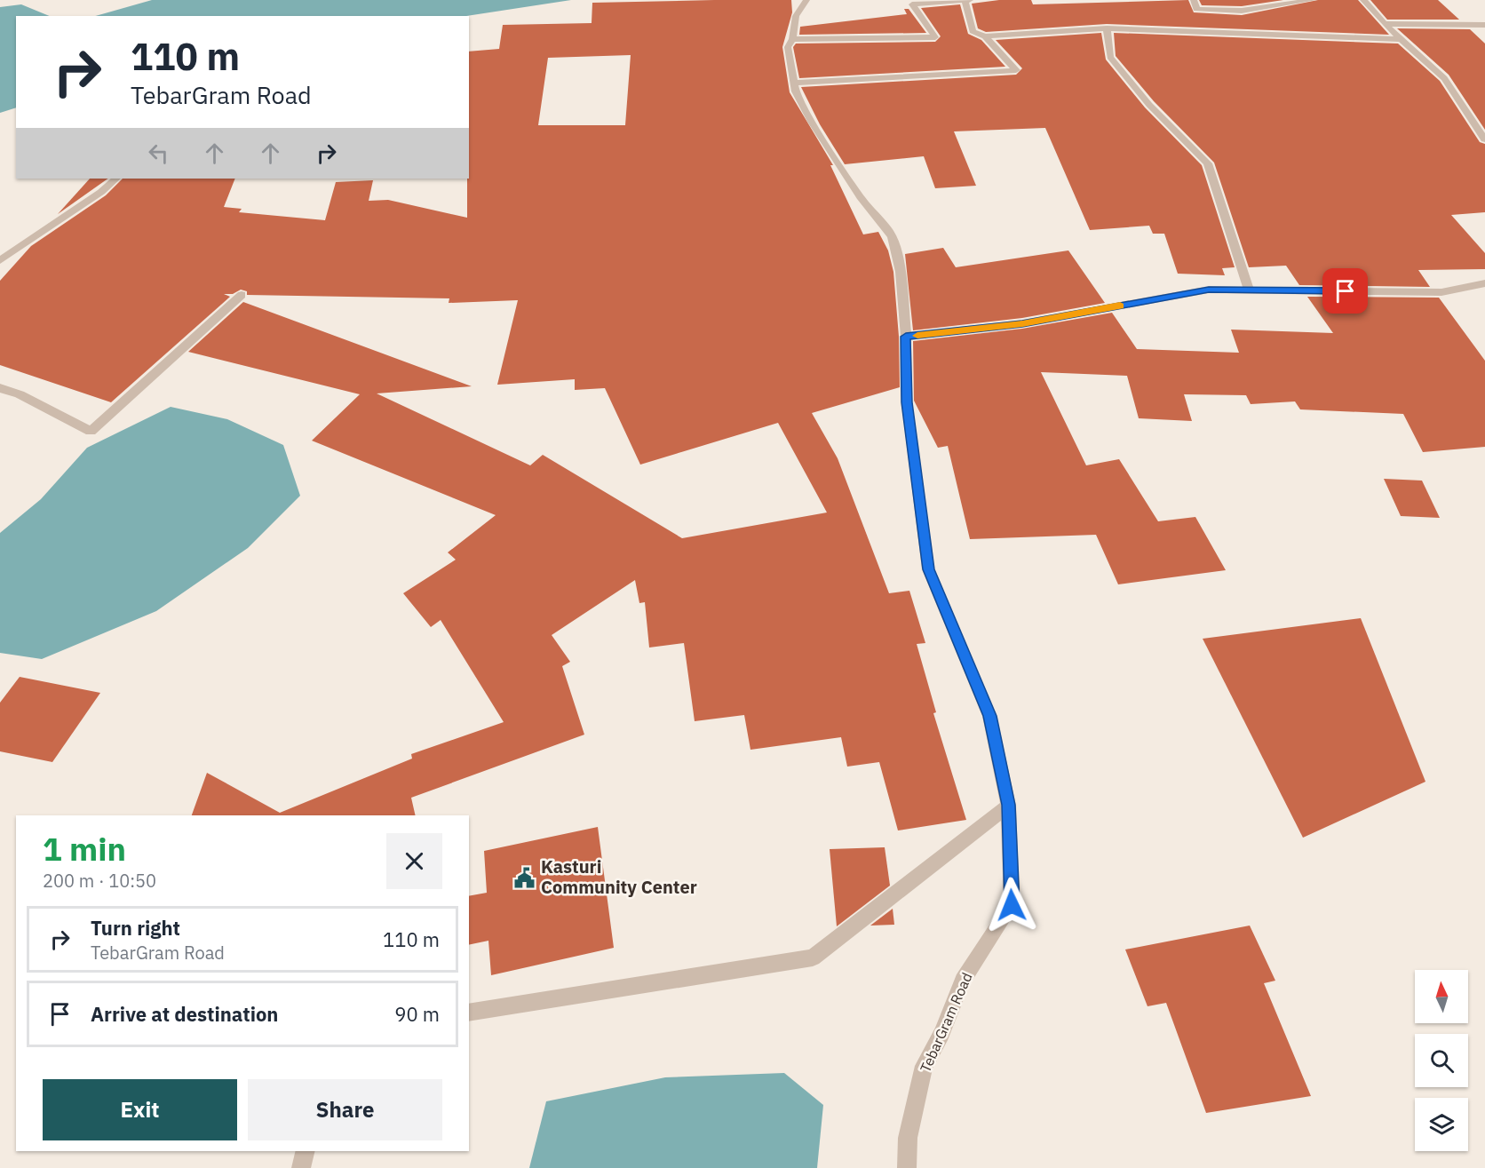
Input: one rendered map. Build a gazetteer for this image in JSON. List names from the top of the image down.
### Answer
{
  "streets": {
    "street": ["TebarGram Road"]
  },
  "places": {
    "public building": ["Kasturi Community Center"]
  },
  "north": "top",
  "page": {
    "turn": ["110 m", "TebarGram Road"],
    "heading": ["1 min", "200 m · 10:50"],
    "list": [
      {
        "name": "Turn right",
        "note": "TebarGram Road",
        "value": "110 m"
      },
      {
        "name": "Arrive at destination",
        "value": "90 m"
      }
    ],
    "buttons": ["Exit", "Share"]
  }
}
